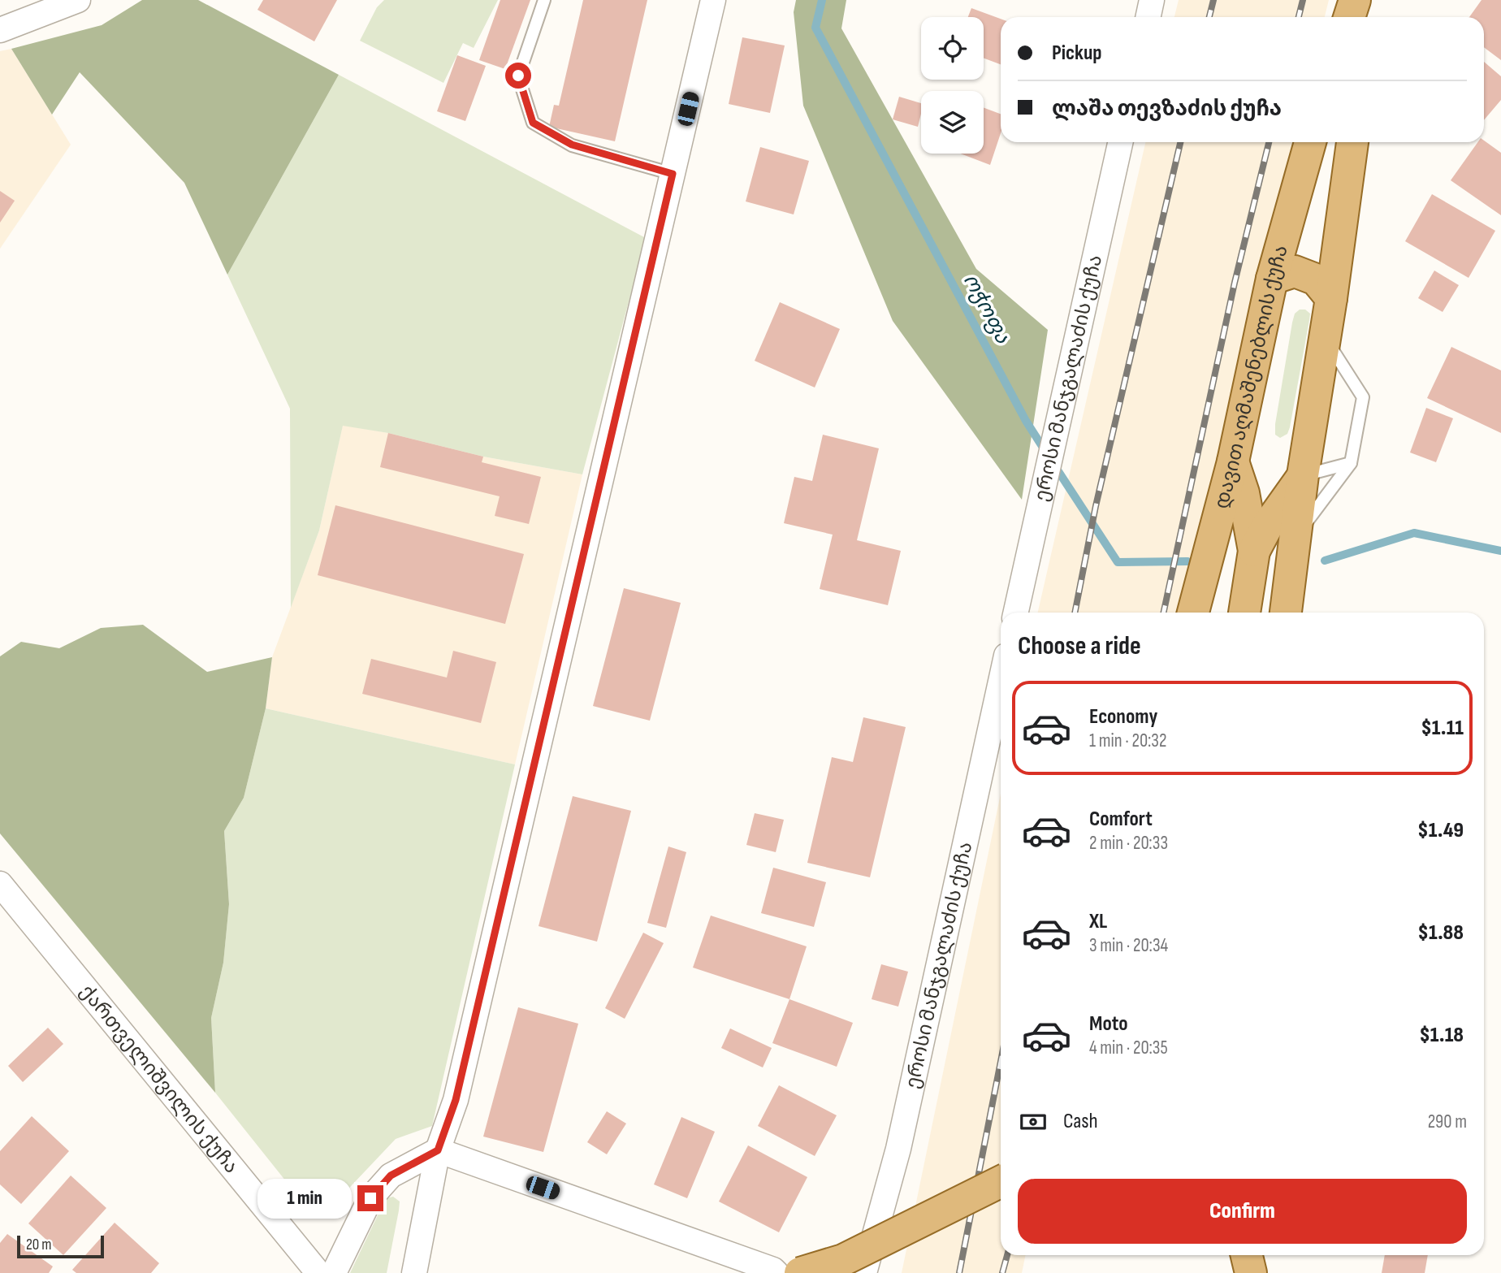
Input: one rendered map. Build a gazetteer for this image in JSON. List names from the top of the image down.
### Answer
{
  "streets": {
    "main road": ["დავით აღმაშენებლის ქუჩა"],
    "street": ["ეროსი მანჯგალაძის ქუჩა", "ქართველიშვილის ქუჩა"]
  },
  "water": ["ოჭოფა"],
  "scale_bar": "20 m",
  "page": {
    "banner": ["Pickup", "ლაშა თევზაძის ქუჩა"],
    "heading": "Choose a ride",
    "list": [
      {
        "name": "Economy",
        "note": "1 min · 20:32",
        "value": "$1.11"
      },
      {
        "name": "Comfort",
        "note": "2 min · 20:33",
        "value": "$1.49"
      },
      {
        "name": "XL",
        "note": "3 min · 20:34",
        "value": "$1.88"
      },
      {
        "name": "Moto",
        "note": "4 min · 20:35",
        "value": "$1.18"
      }
    ],
    "pay": ["Cash", "290 m"],
    "buttons": "Confirm",
    "bubble": "1 min",
    "scale": "20 m"
  }
}
